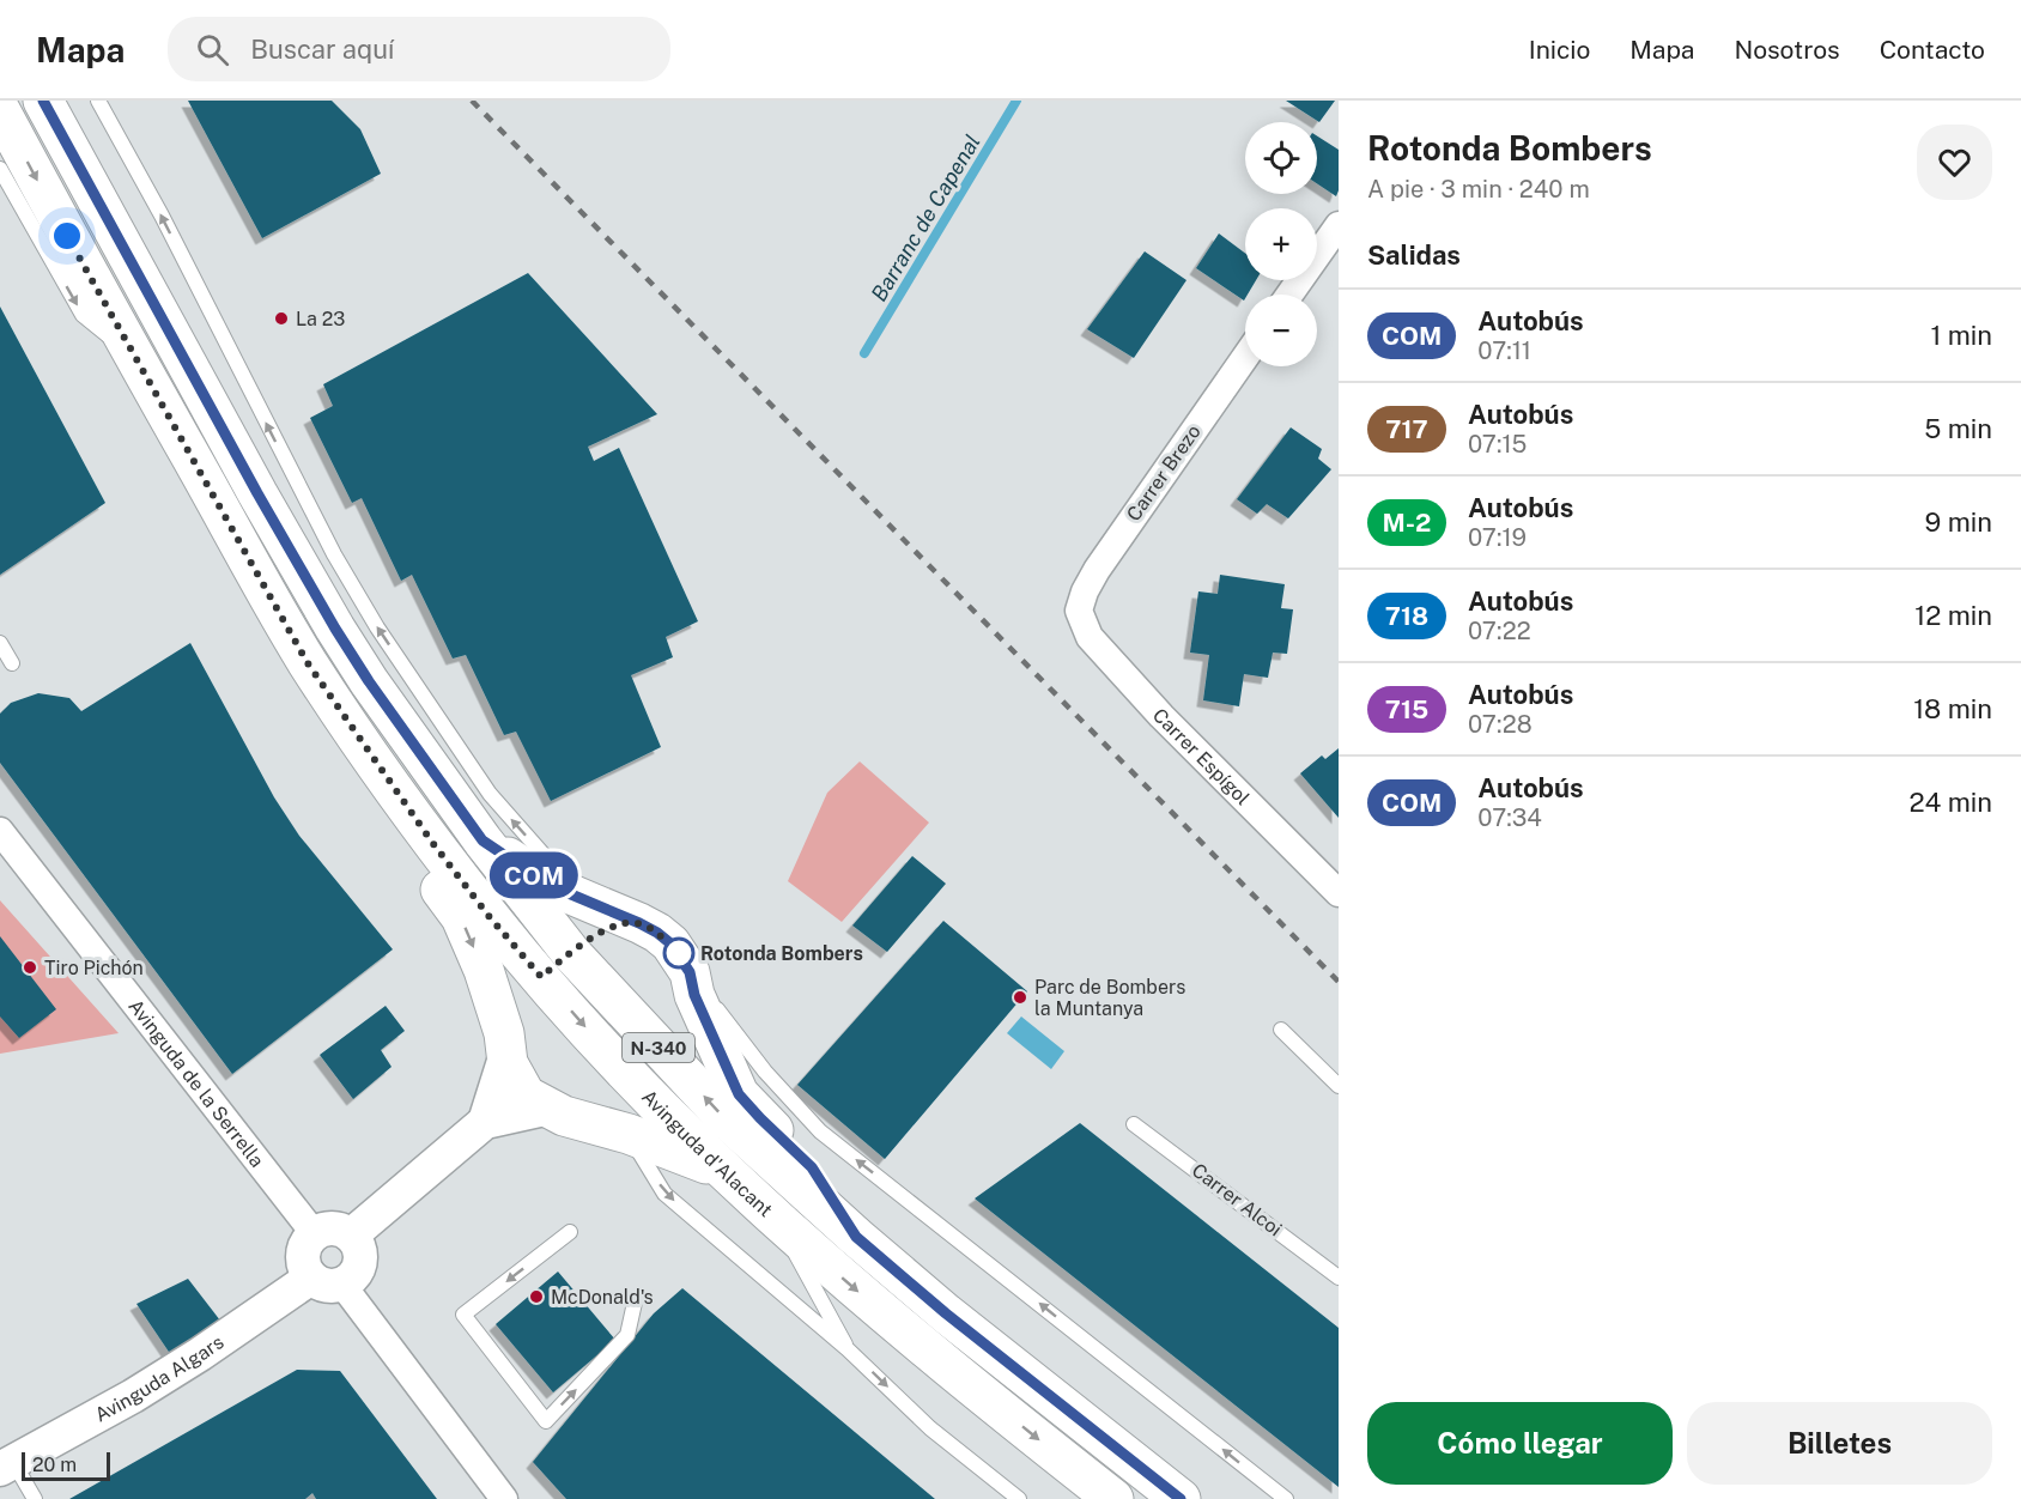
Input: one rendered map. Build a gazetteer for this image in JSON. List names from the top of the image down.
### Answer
{
  "streets": {
    "main road": ["N-340", "Avinguda d'Alacant"],
    "street": [
      "Carrer Brezo",
      "Carrer Espígol",
      "Avinguda de la Serrella",
      "Avinguda Algars"
    ],
    "lane": ["Carrer Alcoi"]
  },
  "crossings": [
    ["Carrer Brezo", "Carrer Espígol"],
    ["Avinguda de la Serrella", "Avinguda Algars"]
  ],
  "water": ["Barranc de Capenal"],
  "places": [
    "La 23",
    "Rotonda Bombers",
    "Tiro Pichón",
    "Parc de Bombers la Muntanya",
    "McDonald's"
  ],
  "lines": ["bus line COM"],
  "scale_bar": "20 m",
  "page": {
    "header": "Mapa",
    "search": "Buscar aquí",
    "nav": [
      "Inicio",
      "Mapa",
      "Nosotros",
      "Contacto"
    ],
    "on_map": "COM",
    "heading": [
      ["Rotonda Bombers", "A pie · 3 min · 240 m"],
      "Salidas"
    ],
    "map_buttons": ["+", "−"],
    "list": [
      {
        "mark": "COM",
        "name": "Autobús",
        "note": "07:11",
        "value": "1 min"
      },
      {
        "mark": "717",
        "name": "Autobús",
        "note": "07:15",
        "value": "5 min"
      },
      {
        "mark": "M-2",
        "name": "Autobús",
        "note": "07:19",
        "value": "9 min"
      },
      {
        "mark": "718",
        "name": "Autobús",
        "note": "07:22",
        "value": "12 min"
      },
      {
        "mark": "715",
        "name": "Autobús",
        "note": "07:28",
        "value": "18 min"
      },
      {
        "mark": "COM",
        "name": "Autobús",
        "note": "07:34",
        "value": "24 min"
      }
    ],
    "buttons": ["Cómo llegar", "Billetes"],
    "scale": "20 m"
  }
}
